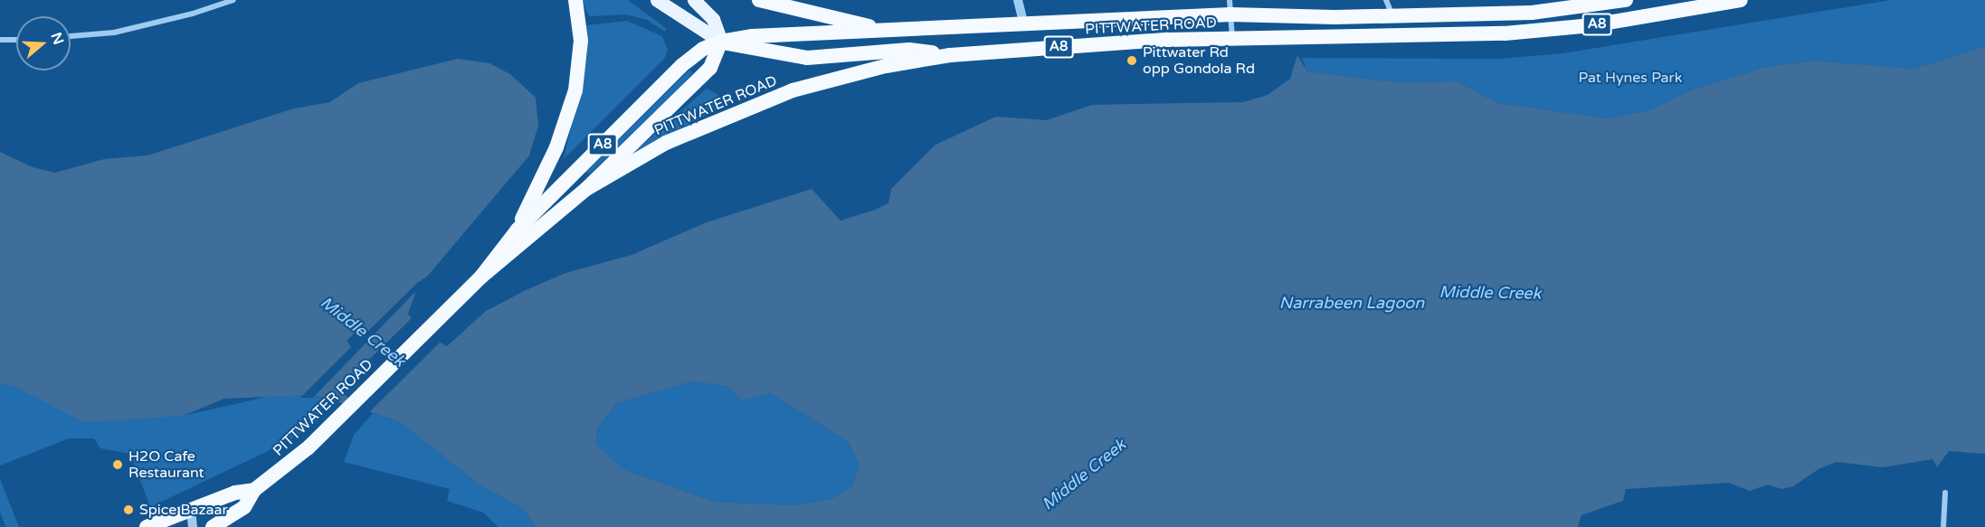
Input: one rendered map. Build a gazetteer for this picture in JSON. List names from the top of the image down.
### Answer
{
  "streets": {
    "highway": ["A8", "PITTWATER ROAD"]
  },
  "water": ["Middle Creek", "Narrabeen Lagoon"],
  "parks": ["Pat Hynes Park"],
  "places": ["Pittwater Rd opp Gondola Rd", "H2O Cafe Restaurant", "Spice Bazaar"],
  "north": "right"
}
